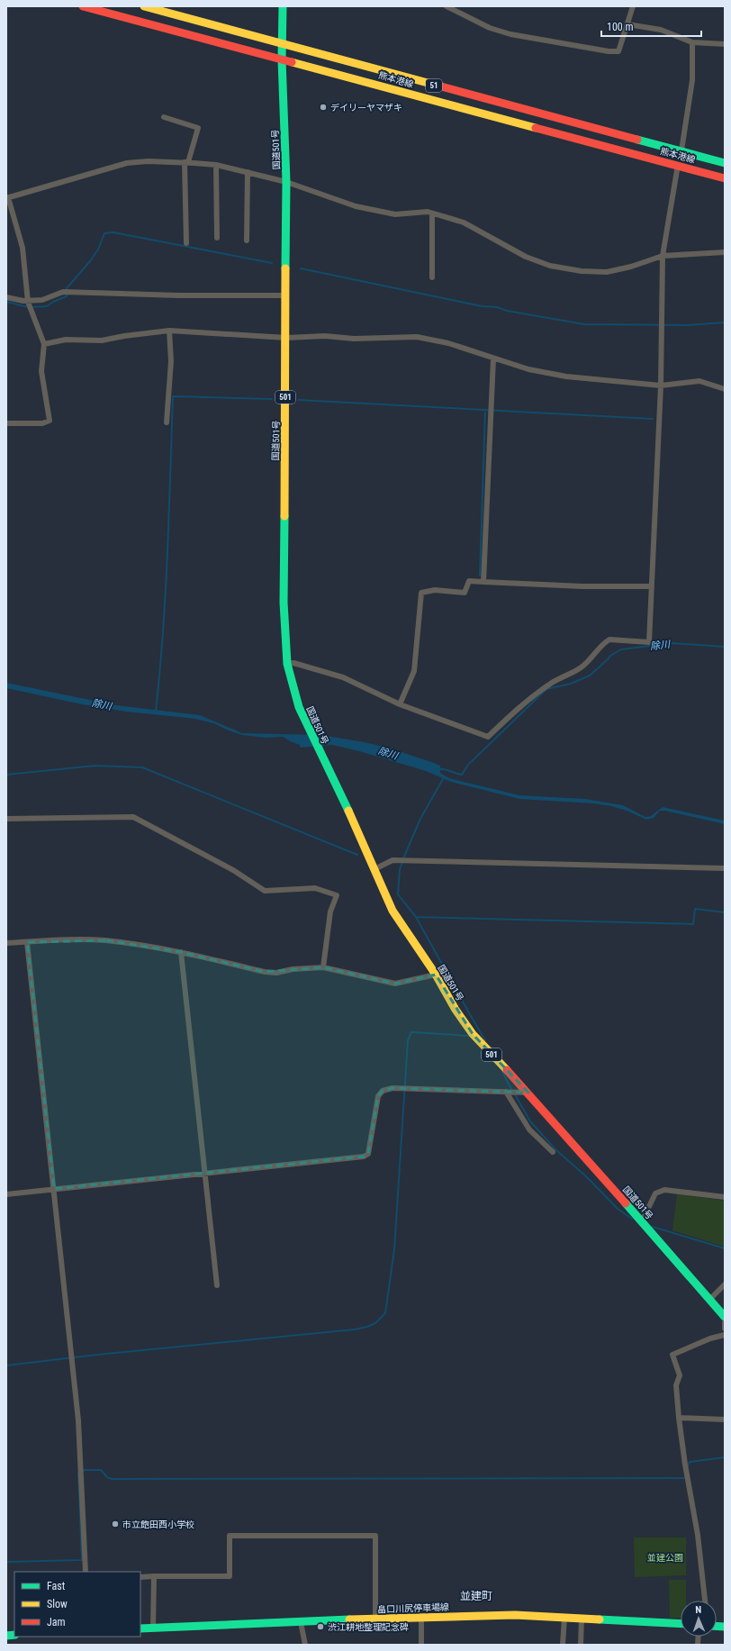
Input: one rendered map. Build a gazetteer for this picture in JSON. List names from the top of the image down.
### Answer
{
  "streets": {
    "main road": [
      "熊本港線",
      "51",
      "国道501号",
      "501",
      "畠口川尻停車場線"
    ]
  },
  "crossings": [
    ["熊本港線", "国道501号"]
  ],
  "districts": ["並建町"],
  "water": ["除川"],
  "parks": ["並建公園"],
  "places": ["デイリーヤマザキ", "市立飽田西小学校", "渋江耕地整理記念碑"],
  "legend": ["Fast", "Slow", "Jam"],
  "scale_bar": "100 m",
  "north": "top"
}
